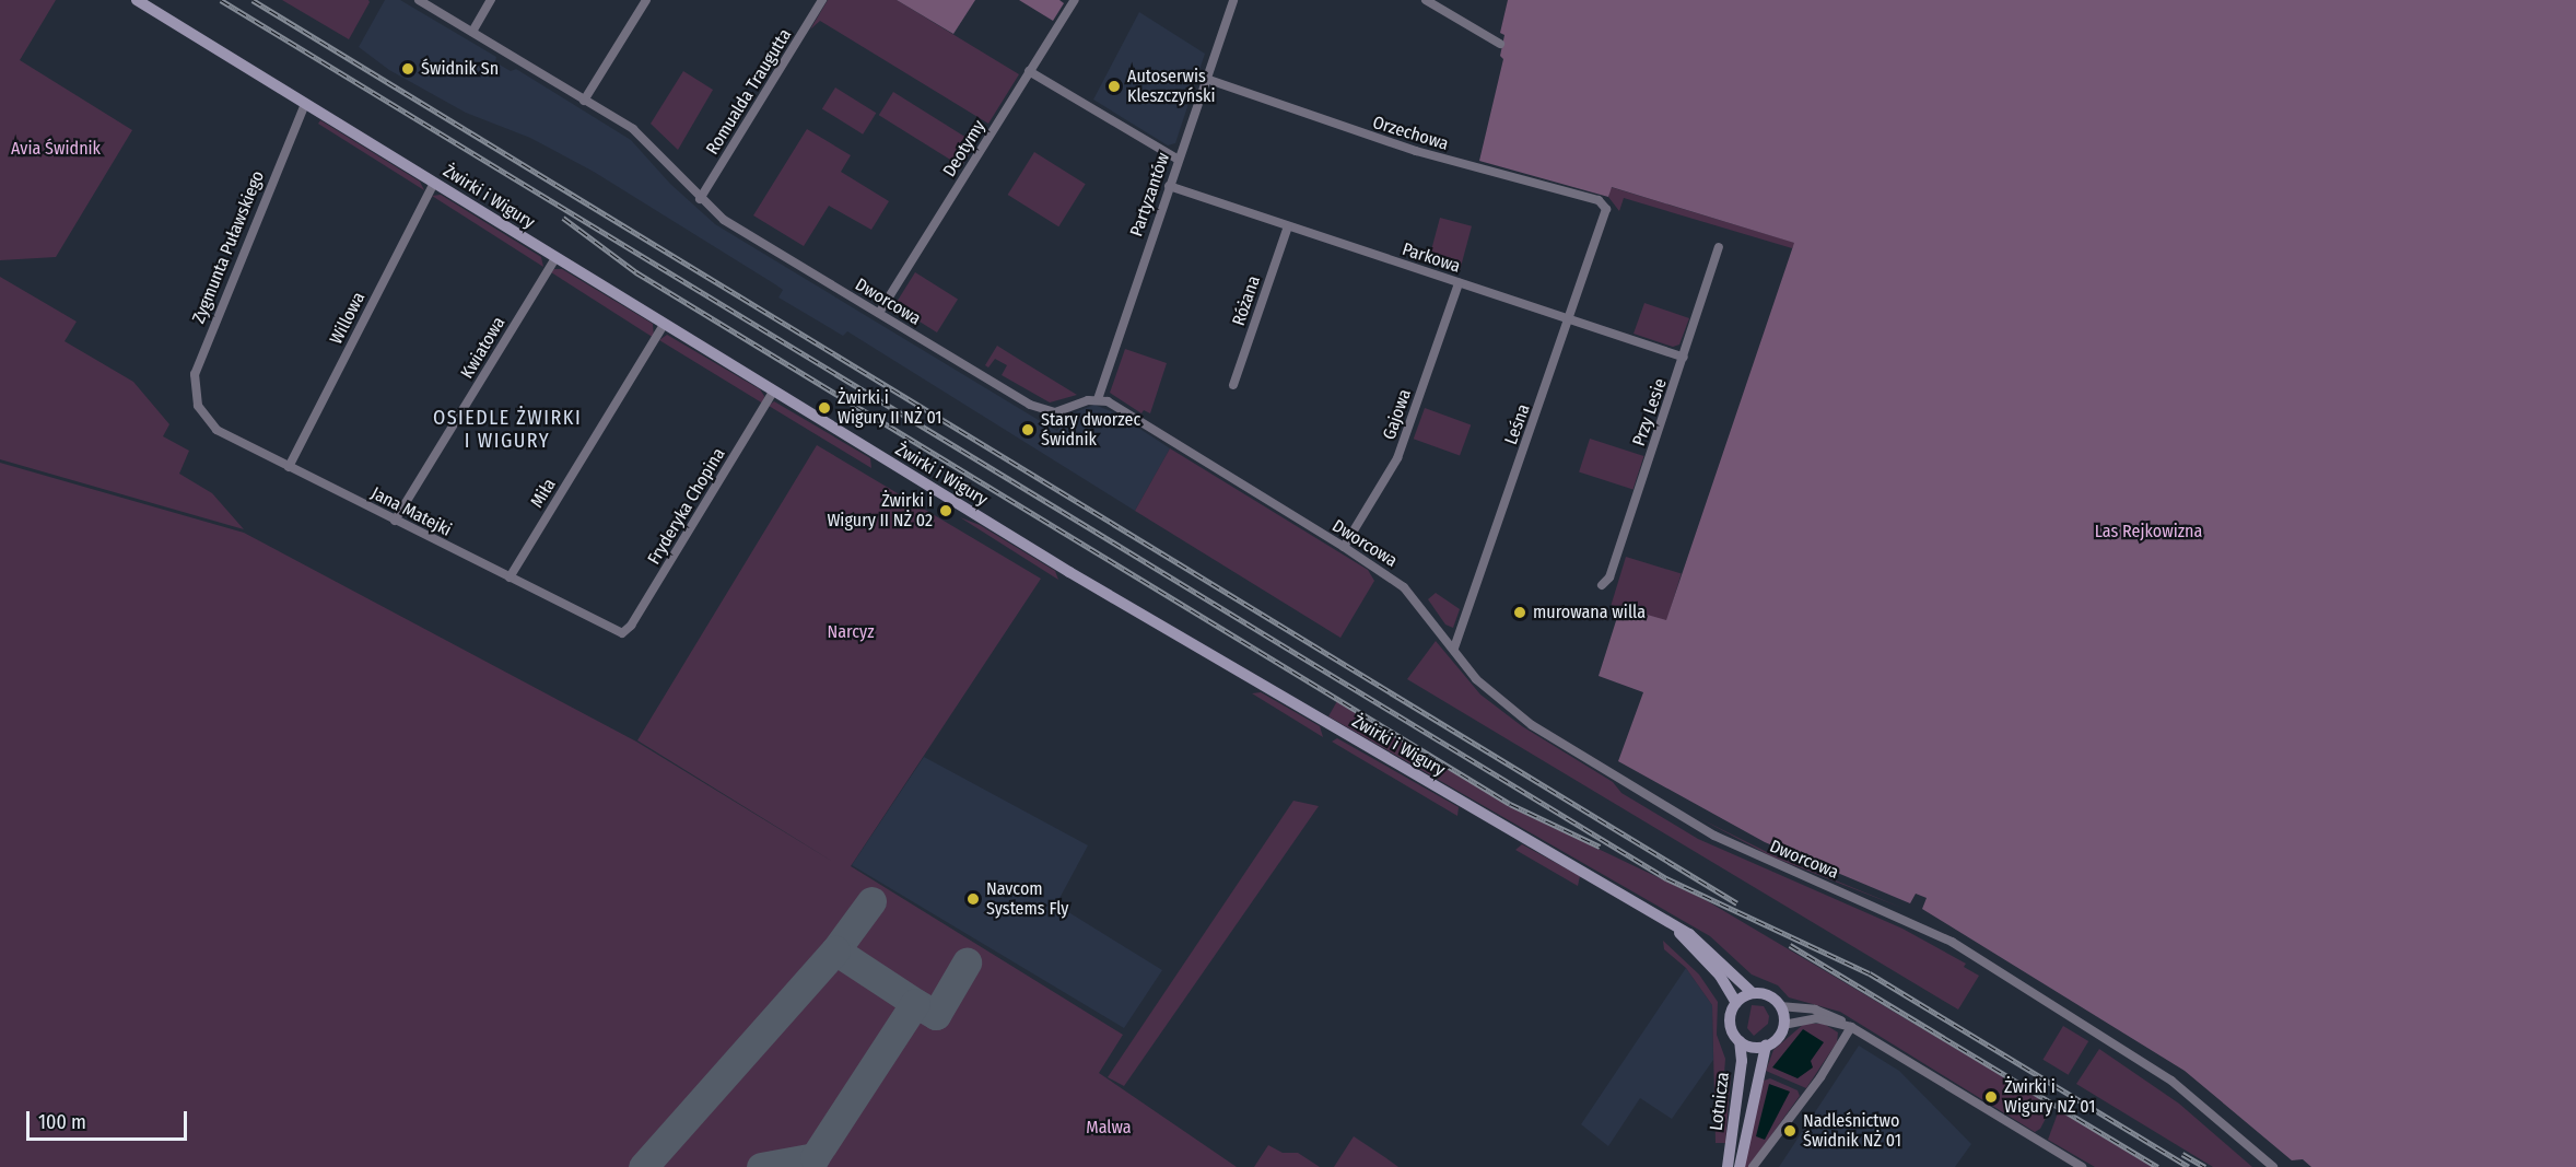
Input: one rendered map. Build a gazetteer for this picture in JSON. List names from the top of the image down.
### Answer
{
  "streets": {
    "main road": ["Żwirki i Wigury", "Lotnicza"],
    "street": [
      "Romualda Traugutta",
      "Orzechowa",
      "Deotymy",
      "Partyzantów",
      "Zygmunta Puławskiego",
      "Parkowa",
      "Różana",
      "Dworcowa",
      "Willowa",
      "Kwiatowa",
      "Przy Lesie",
      "Gajowa",
      "Leśna",
      "Miła",
      "Fryderyka Chopina",
      "Jana Matejki"
    ]
  },
  "crossings": [
    ["Romualda Traugutta", "Dworcowa"],
    ["Orzechowa", "Partyzantów"],
    ["Orzechowa", "Leśna"],
    ["Deotymy", "Dworcowa"],
    ["Partyzantów", "Parkowa"],
    ["Partyzantów", "Dworcowa"],
    ["Żwirki i Wigury", "Zygmunta Puławskiego"],
    ["Żwirki i Wigury", "Willowa"],
    ["Żwirki i Wigury", "Kwiatowa"],
    ["Żwirki i Wigury", "Miła"],
    ["Żwirki i Wigury", "Fryderyka Chopina"],
    ["Żwirki i Wigury", "Lotnicza"],
    ["Zygmunta Puławskiego", "Jana Matejki"],
    ["Parkowa", "Różana"],
    ["Parkowa", "Przy Lesie"],
    ["Parkowa", "Gajowa"],
    ["Parkowa", "Leśna"],
    ["Dworcowa", "Gajowa"],
    ["Dworcowa", "Leśna"],
    ["Willowa", "Jana Matejki"],
    ["Kwiatowa", "Jana Matejki"],
    ["Miła", "Jana Matejki"],
    ["Fryderyka Chopina", "Jana Matejki"]
  ],
  "districts": ["OSIEDLE ŻWIRKI I WIGURY"],
  "parks": [
    "Avia Świdnik",
    "Las Rejkowizna",
    "Narcyz",
    "Malwa"
  ],
  "places": [
    "Świdnik Sn",
    "Autoserwis Kleszczyński",
    "Żwirki i Wigury II NŻ 01",
    "Stary dworzec Świdnik",
    "Żwirki i Wigury II NŻ 02",
    "murowana willa",
    "Navcom Systems Fly",
    "Żwirki i Wigury NŻ 01",
    "Nadleśnictwo Świdnik NŻ 01"
  ],
  "scale_bar": "100 m"
}
